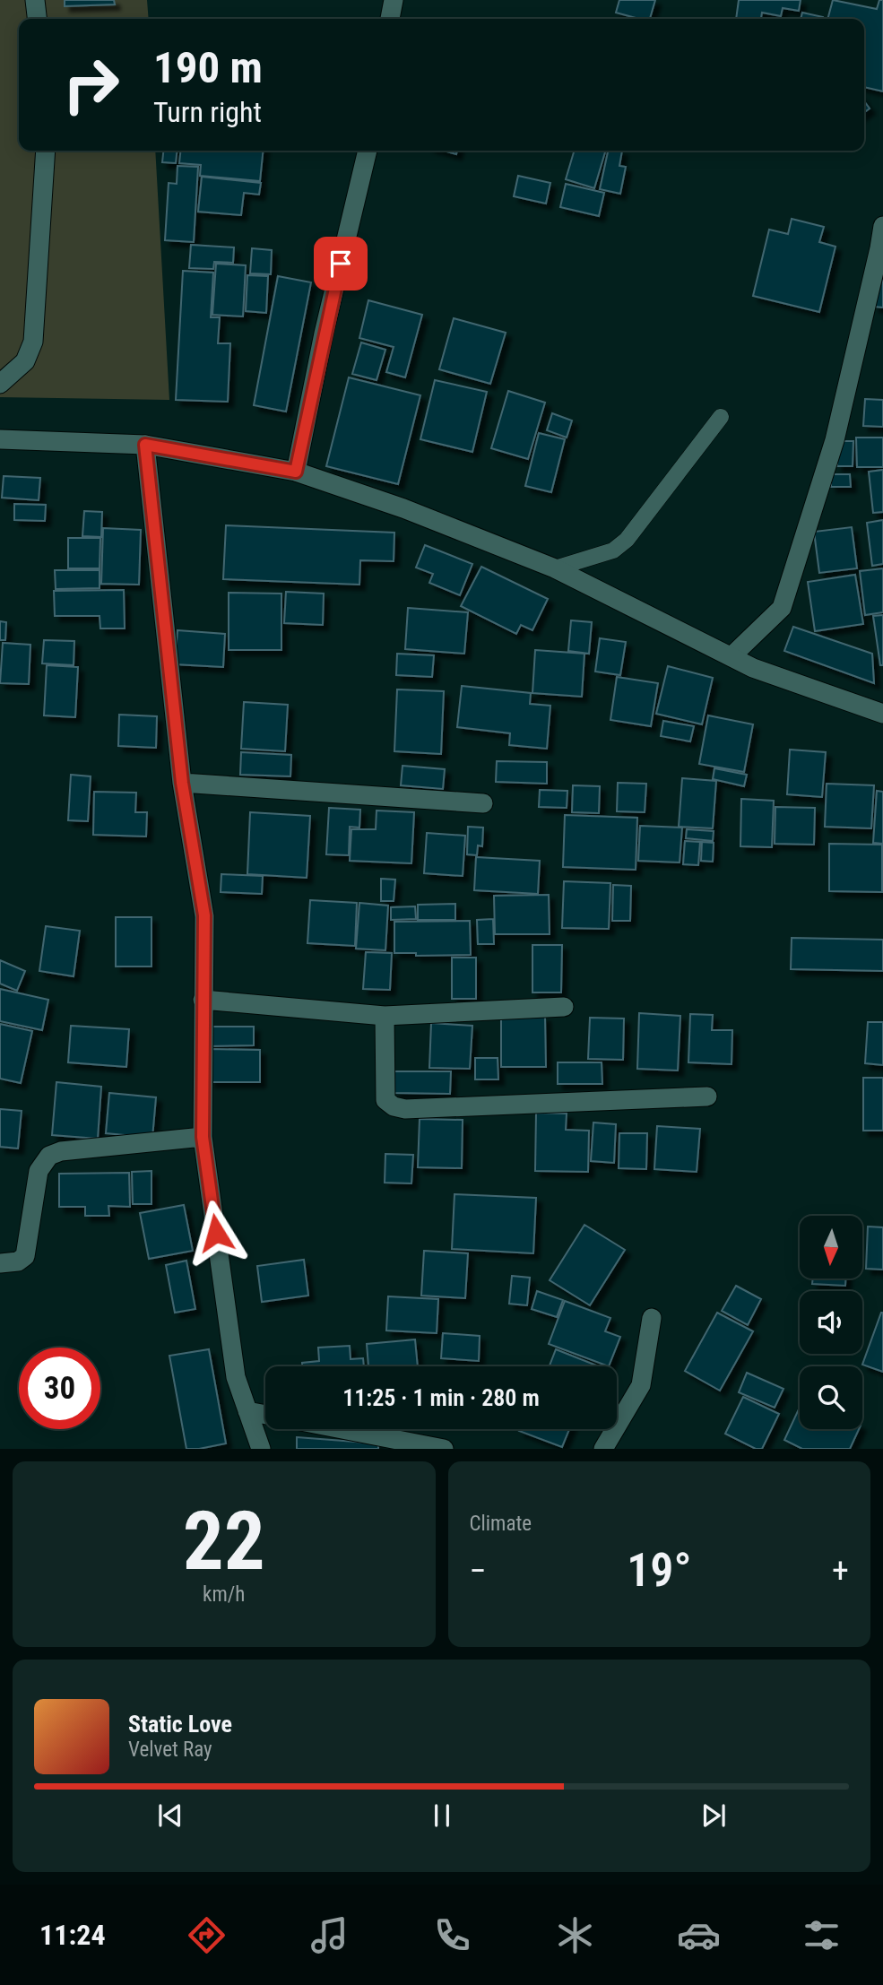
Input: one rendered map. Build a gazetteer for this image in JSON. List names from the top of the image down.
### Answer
{
  "north": "bottom",
  "page": {
    "turn": ["190 m", "Turn right"],
    "limit": "30",
    "trip": "11:25 · 1 min · 280 m",
    "tile": [
      ["22", "km/h"],
      "Climate"
    ],
    "heat": ["−", "19°", "+"],
    "song": ["Static Love", "Velvet Ray"],
    "tabs": "11:24"
  }
}
